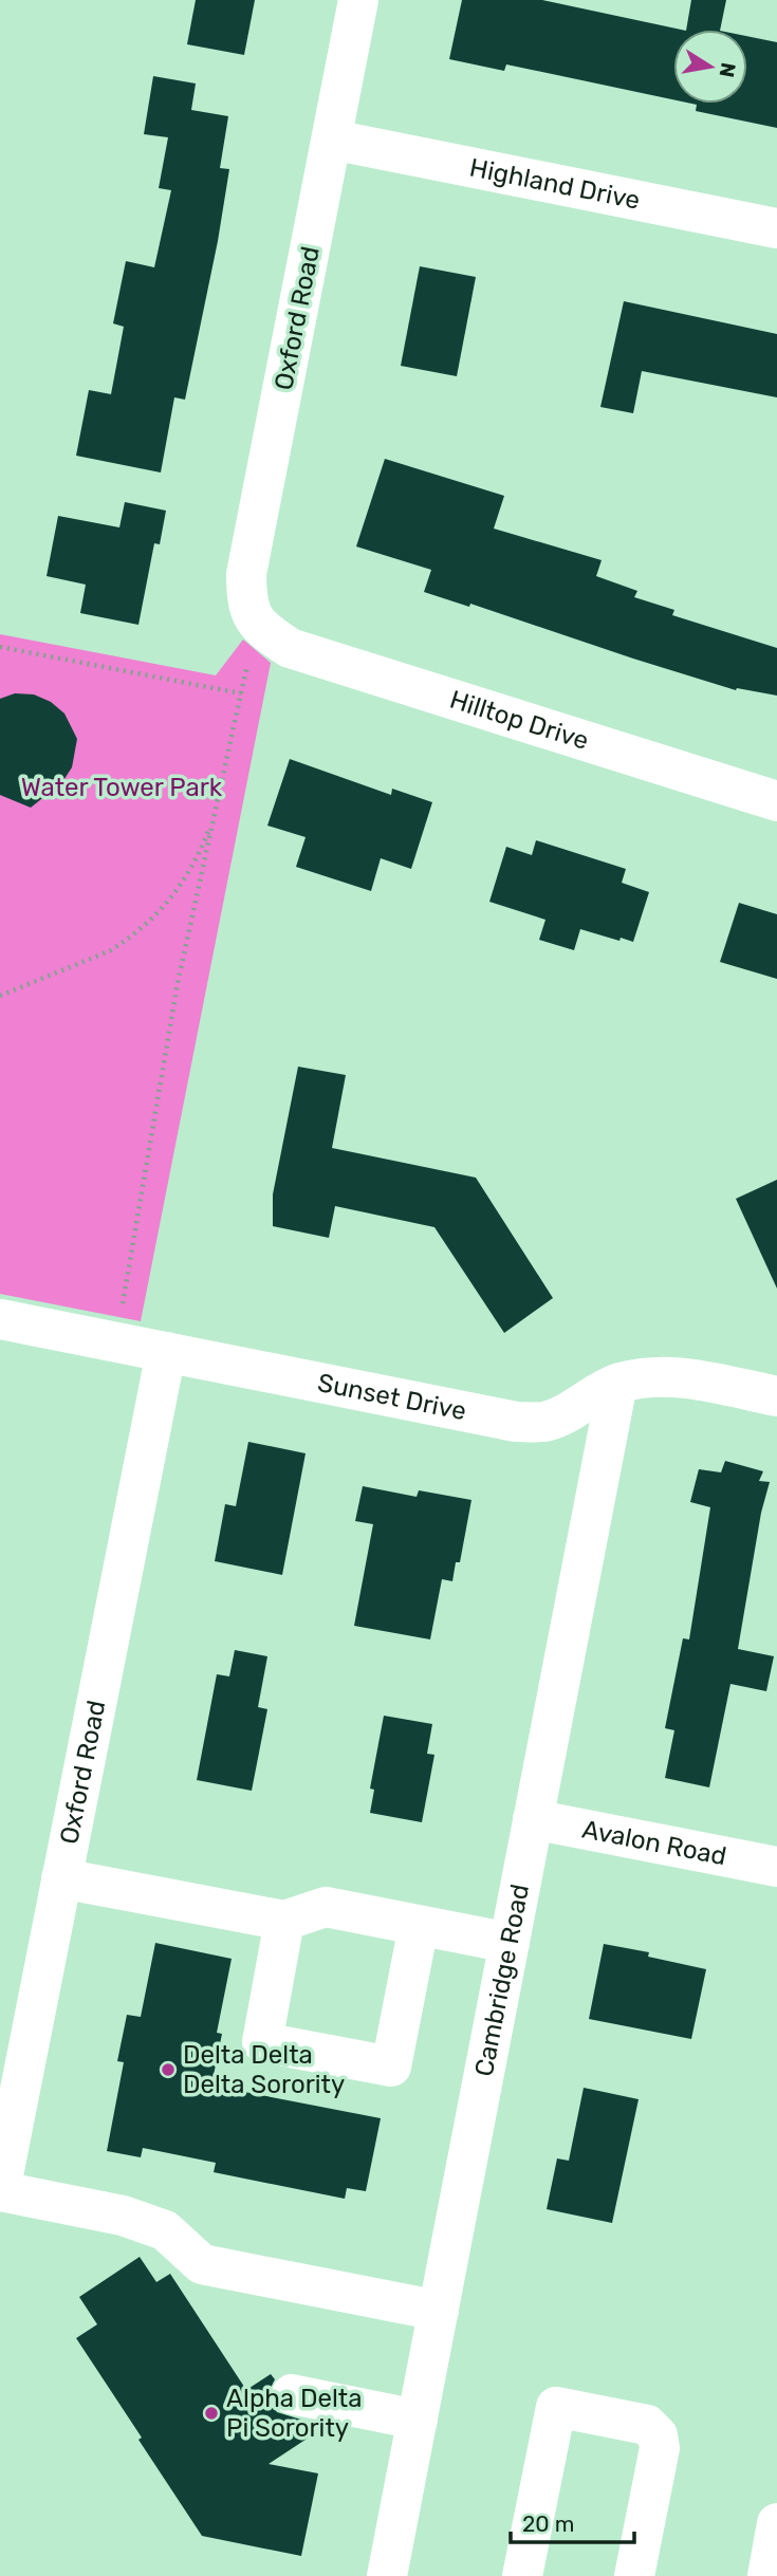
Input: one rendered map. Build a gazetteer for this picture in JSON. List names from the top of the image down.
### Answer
{
  "streets": {
    "street": [
      "Highland Drive",
      "Oxford Road",
      "Hilltop Drive",
      "Sunset Drive",
      "Avalon Road",
      "Cambridge Road"
    ]
  },
  "crossings": [
    ["Highland Drive", "Oxford Road"],
    ["Oxford Road", "Hilltop Drive"],
    ["Oxford Road", "Sunset Drive"],
    ["Sunset Drive", "Cambridge Road"],
    ["Avalon Road", "Cambridge Road"]
  ],
  "parks": ["Water Tower Park"],
  "places": ["Delta Delta Delta Sorority", "Alpha Delta Pi Sorority"],
  "scale_bar": "20 m",
  "north": "right"
}
